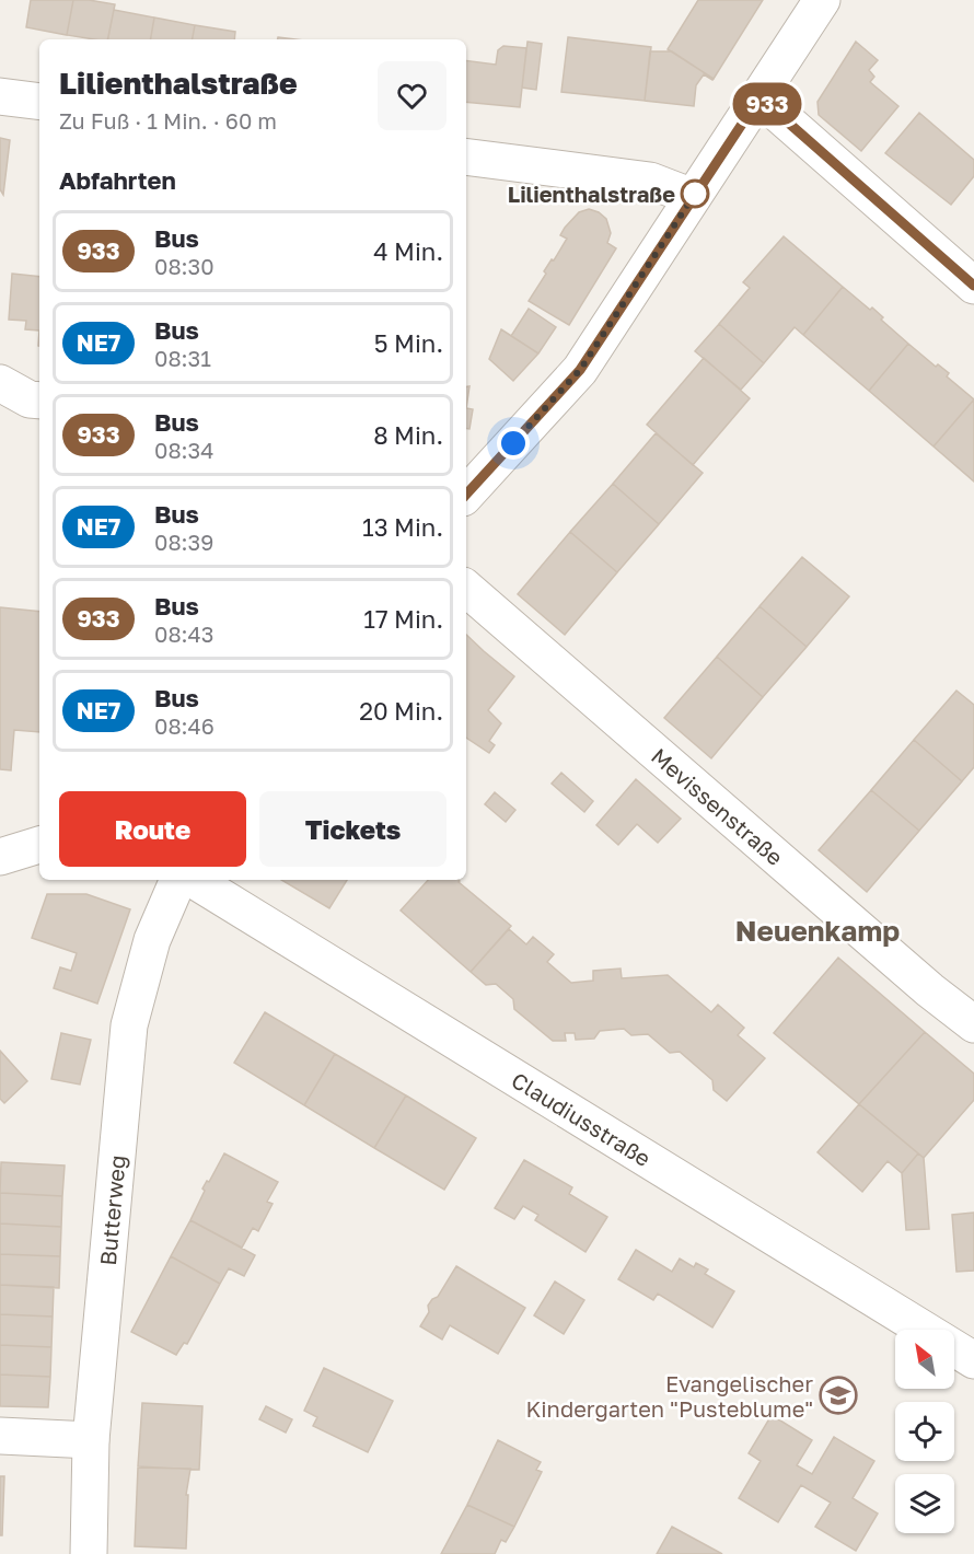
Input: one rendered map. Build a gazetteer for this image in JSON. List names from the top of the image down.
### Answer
{
  "streets": {
    "street": ["Mevissenstraße", "Claudiusstraße", "Butterweg"]
  },
  "districts": ["Neuenkamp"],
  "places": {
    "other": ["Lilienthalstraße"],
    "school or university": ["Evangelischer Kindergarten \"Pusteblume\""]
  },
  "lines": ["bus line 933"],
  "north": "top left",
  "page": {
    "on_map": "933",
    "heading": [
      ["Lilienthalstraße", "Zu Fuß · 1 Min. · 60 m"],
      "Abfahrten"
    ],
    "list": [
      {
        "mark": "933",
        "name": "Bus",
        "note": "08:30",
        "value": "4 Min."
      },
      {
        "mark": "NE7",
        "name": "Bus",
        "note": "08:31",
        "value": "5 Min."
      },
      {
        "mark": "933",
        "name": "Bus",
        "note": "08:34",
        "value": "8 Min."
      },
      {
        "mark": "NE7",
        "name": "Bus",
        "note": "08:39",
        "value": "13 Min."
      },
      {
        "mark": "933",
        "name": "Bus",
        "note": "08:43",
        "value": "17 Min."
      },
      {
        "mark": "NE7",
        "name": "Bus",
        "note": "08:46",
        "value": "20 Min."
      }
    ],
    "buttons": ["Route", "Tickets"]
  }
}
